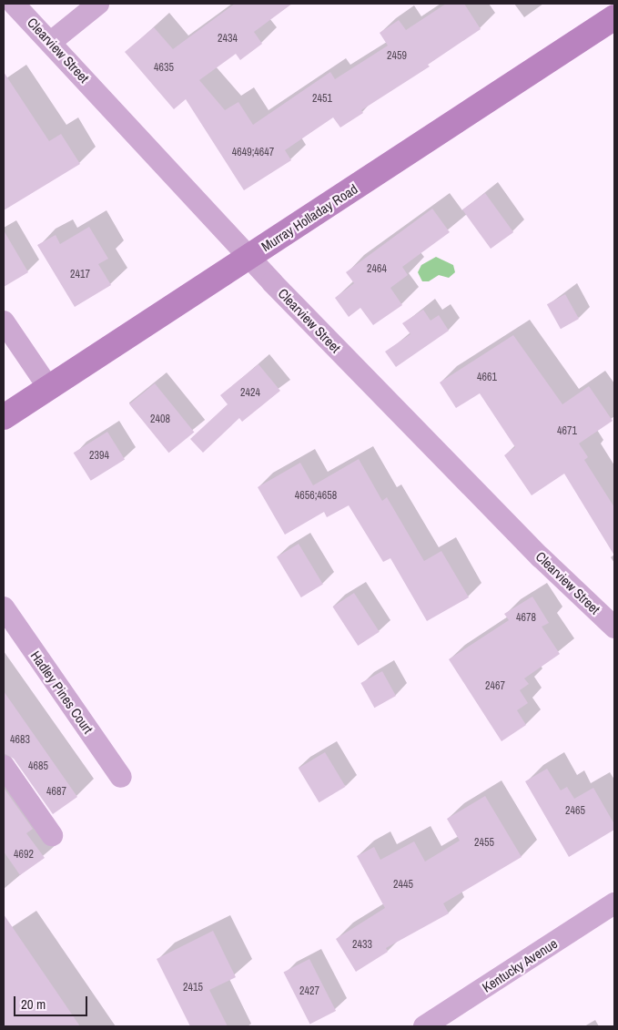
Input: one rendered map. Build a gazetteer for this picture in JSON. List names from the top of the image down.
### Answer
{
  "streets": {
    "street": [
      "Clearview Street",
      "Murray Holladay Road",
      "Hadley Pines Court",
      "Kentucky Avenue"
    ]
  },
  "crossings": [
    ["Clearview Street", "Murray Holladay Road"]
  ],
  "house_numbers": [
    "2434",
    "2459",
    "4635",
    "2451",
    "4649;4647",
    "2464",
    "2417",
    "4661",
    "2424",
    "2408",
    "4671",
    "2394",
    "4656;4658",
    "4678",
    "2467",
    "4683",
    "4685",
    "4687",
    "2465",
    "2455",
    "4692",
    "2445",
    "2433",
    "2415",
    "2427"
  ],
  "scale_bar": "20 m"
}
